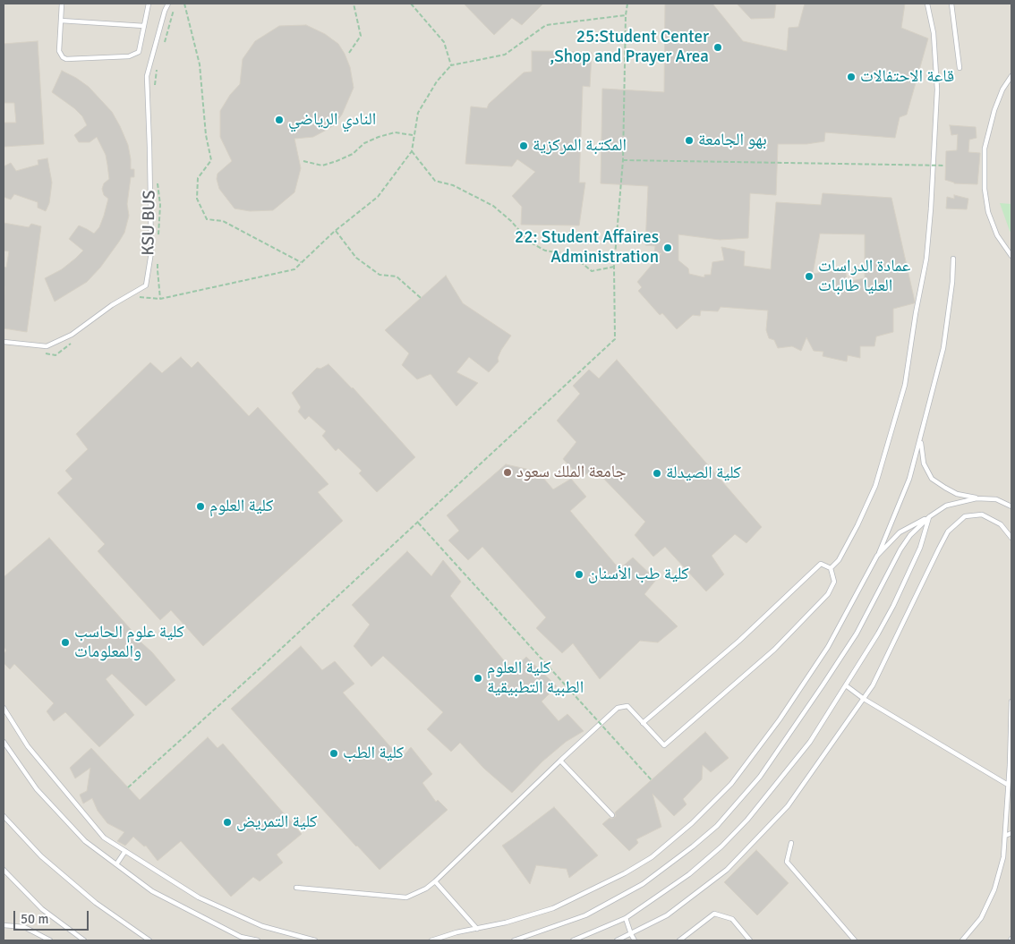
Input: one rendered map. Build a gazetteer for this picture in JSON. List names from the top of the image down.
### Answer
{
  "streets": {
    "lane": ["KSU BUS"]
  },
  "places": [
    "25:Student Center ,Shop and Prayer Area",
    "قاعة الاحتفالات",
    "النادي الرياضي",
    "بهو الجامعة",
    "المكتبة المركزية",
    "22: Student Affaires Administration",
    "عمادة الدراسات العليا طالبات",
    "جامعة الملك سعود",
    "كلية الصيدلة",
    "كلية العلوم",
    "كلية طب الأسنان",
    "كلية علوم الحاسب والمعلومات",
    "كلية العلوم الطبية التطبيقية",
    "كلية الطب",
    "كلية التمريض"
  ],
  "scale_bar": "50 m"
}
